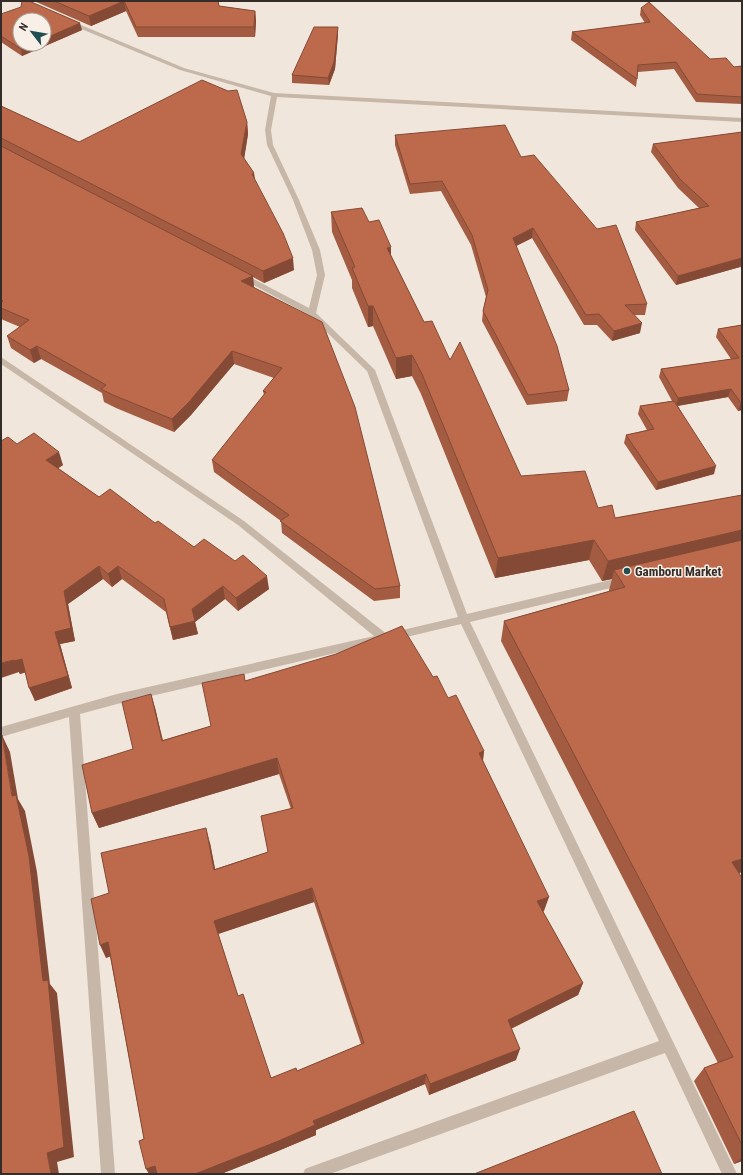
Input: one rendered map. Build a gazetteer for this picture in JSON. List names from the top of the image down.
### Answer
{
  "places": ["Gamboru Market"],
  "north": "top left"
}
